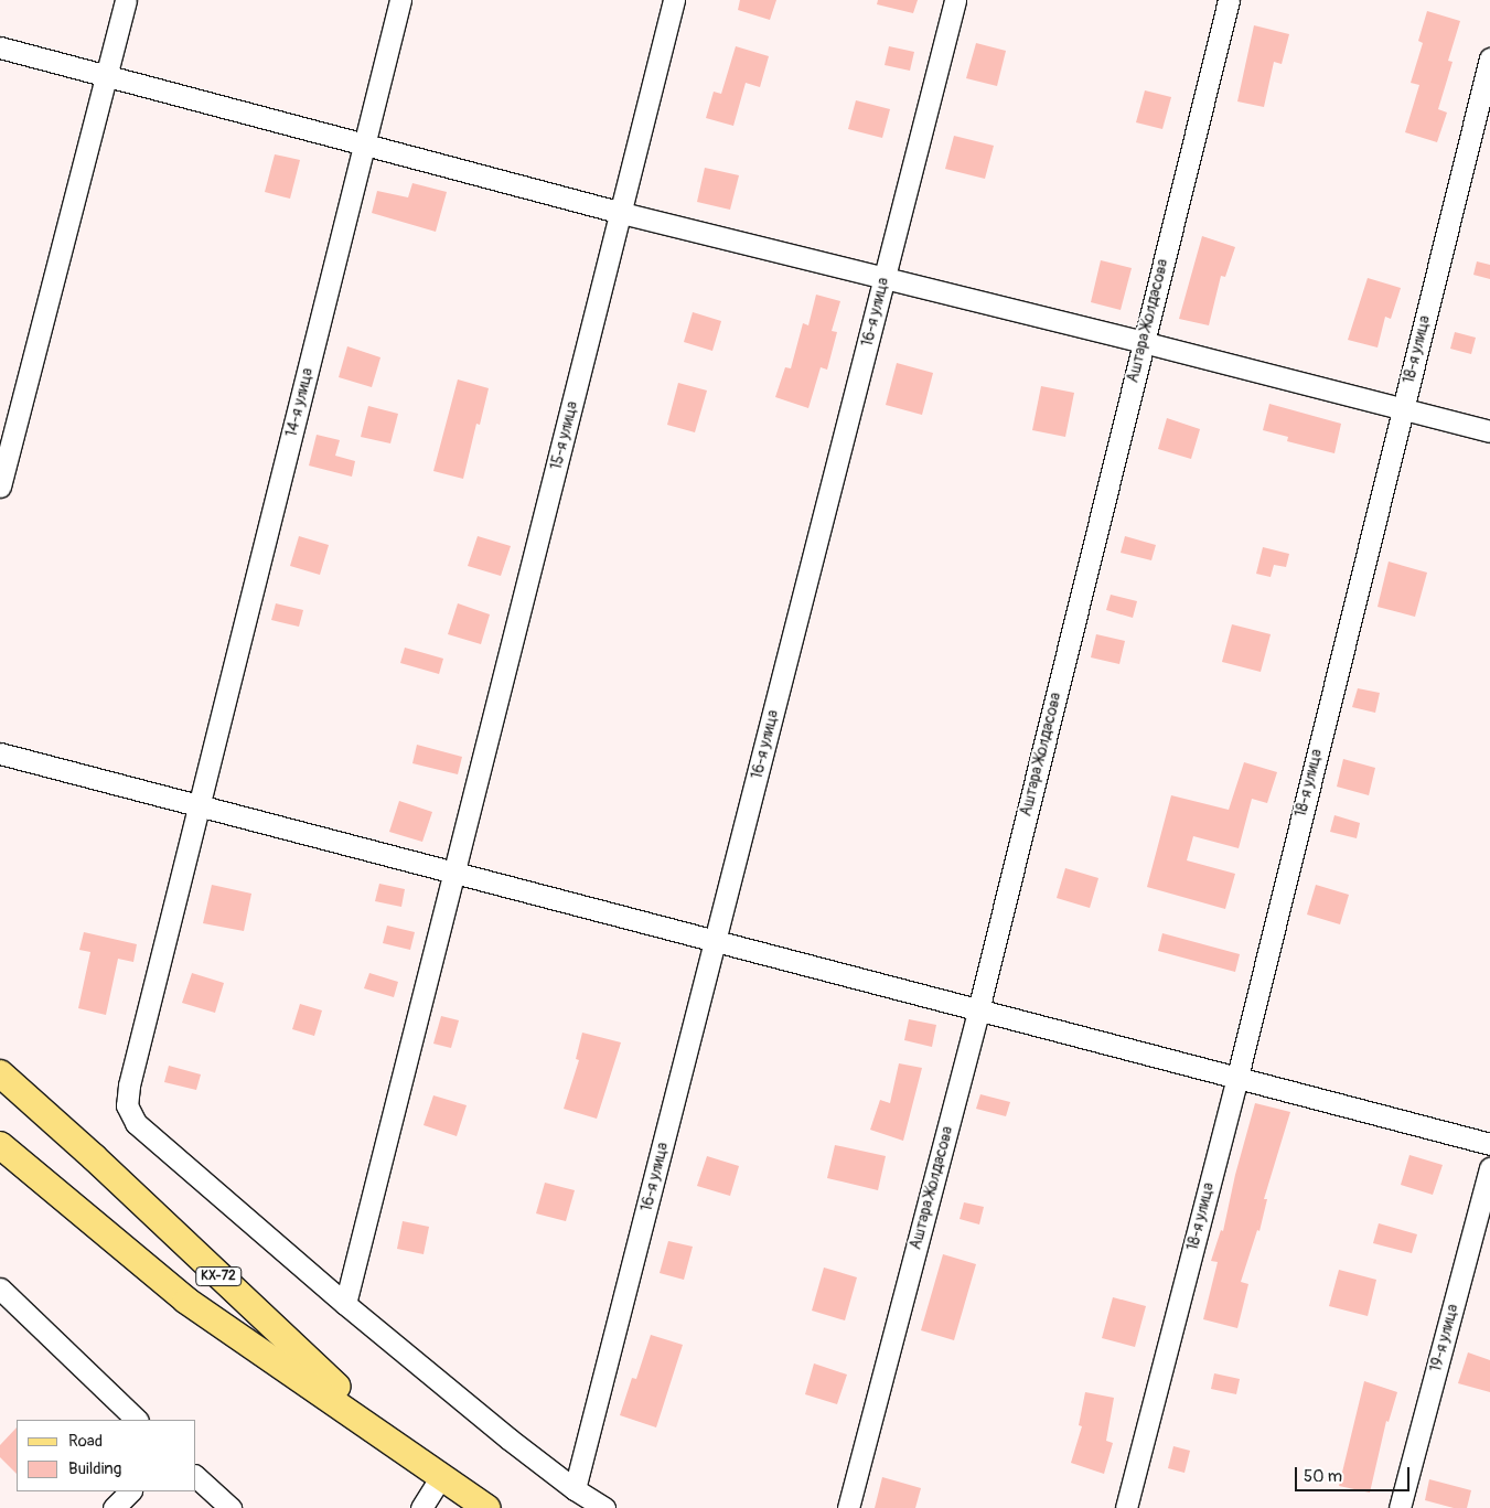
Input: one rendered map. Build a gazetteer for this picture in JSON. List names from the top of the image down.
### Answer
{
  "streets": {
    "main road": ["КХ-72"],
    "street": [
      "16-я улица",
      "Аштара Жолдасова",
      "18-я улица",
      "14-я улица",
      "15-я улица",
      "19-я улица"
    ]
  },
  "crossings": [
    ["16-я улица", "14-я улица"],
    ["14-я улица", "15-я улица"]
  ],
  "legend": ["Road", "Building"],
  "scale_bar": "50 m"
}
